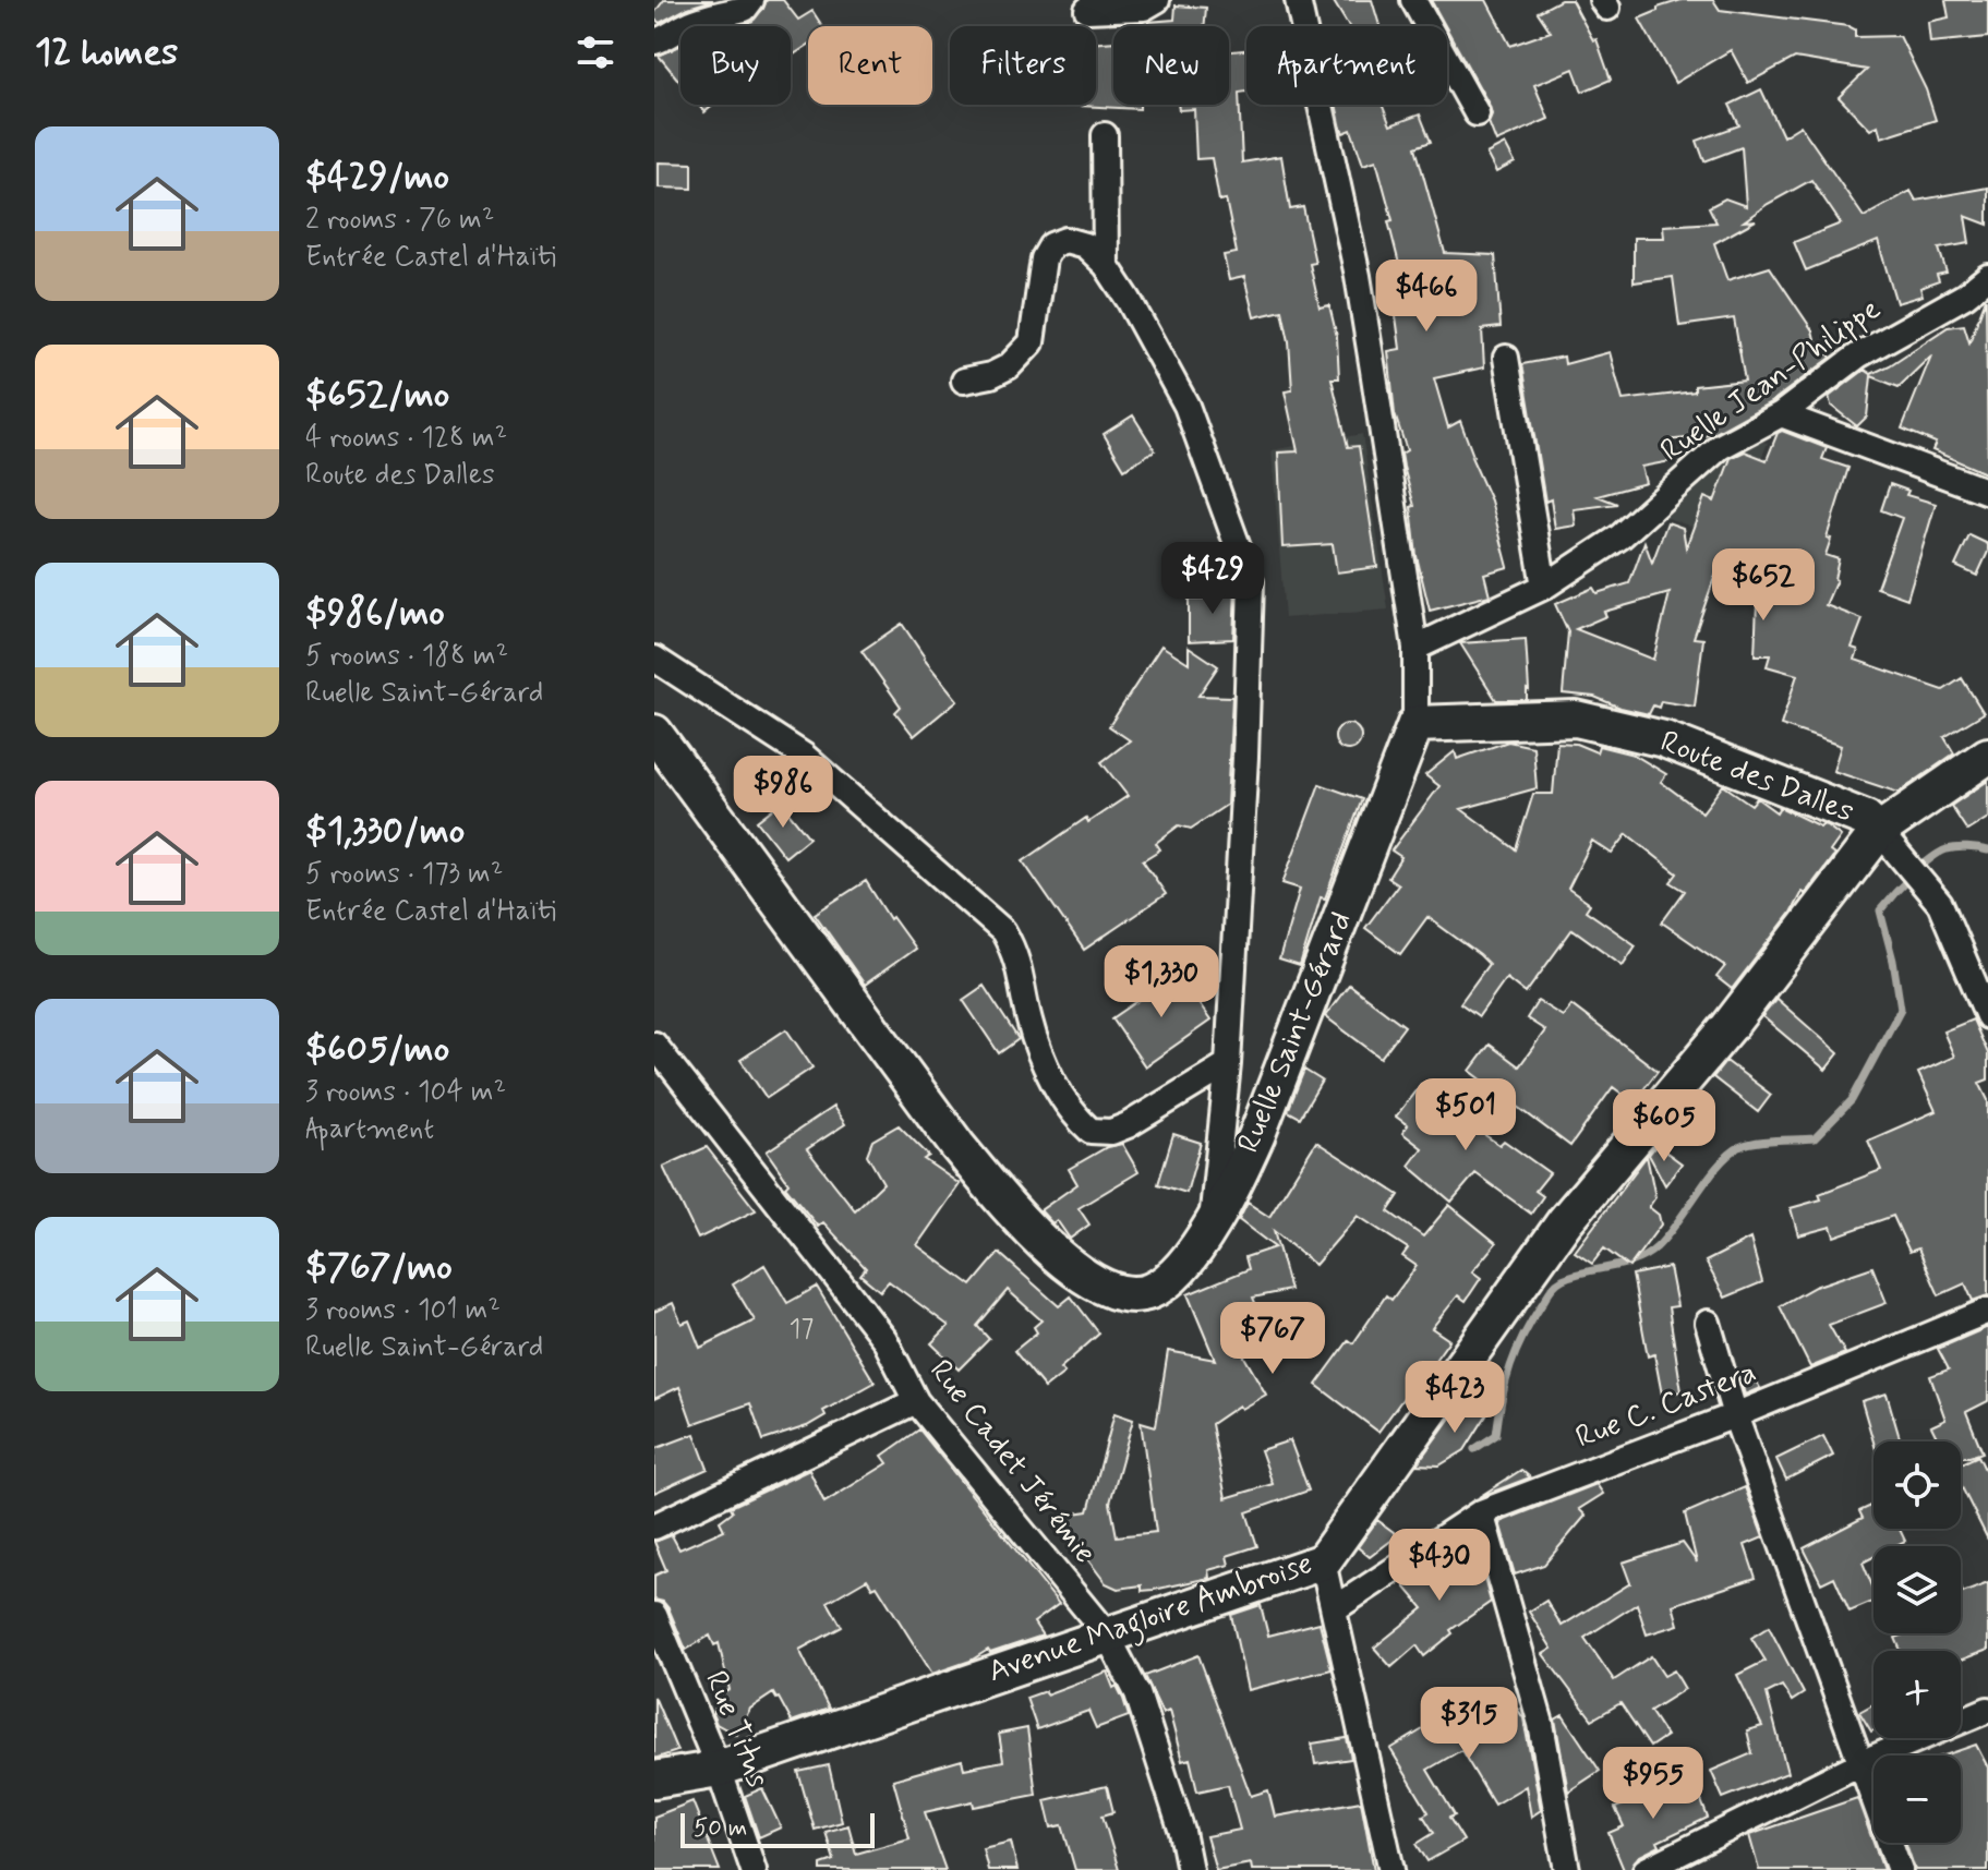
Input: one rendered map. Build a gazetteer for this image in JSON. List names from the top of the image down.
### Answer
{
  "streets": {
    "street": [
      "Ruelle Jean-Philippe",
      "Route des Dalles",
      "Ruelle Saint-Gérard",
      "Rue C. Castera",
      "Rue Cadet Jérémie",
      "Avenue Magloire Ambroise",
      "Rue Titus"
    ]
  },
  "crossings": [
    ["Ruelle Jean-Philippe", "Ruelle Saint-Gérard"],
    ["Route des Dalles", "Ruelle Saint-Gérard"],
    ["Route des Dalles", "Avenue Magloire Ambroise"],
    ["Rue Cadet Jérémie", "Avenue Magloire Ambroise"],
    ["Avenue Magloire Ambroise", "Rue Titus"]
  ],
  "house_numbers": ["17"],
  "scale_bar": "50 m",
  "page": {
    "heading": "12 homes",
    "chip": [
      "Buy",
      "Rent",
      "Filters",
      "New",
      "Apartment"
    ],
    "list": [
      {
        "name": "$429/mo",
        "note": "2 rooms · 76 m² · Entrée Castel d'Haïti"
      },
      {
        "name": "$652/mo",
        "note": "4 rooms · 128 m² · Route des Dalles"
      },
      {
        "name": "$986/mo",
        "note": "5 rooms · 188 m² · Ruelle Saint-Gérard"
      },
      {
        "name": "$1,330/mo",
        "note": "5 rooms · 173 m² · Entrée Castel d'Haïti"
      },
      {
        "name": "$605/mo",
        "note": "3 rooms · 104 m² · Apartment"
      },
      {
        "name": "$767/mo",
        "note": "3 rooms · 101 m² · Ruelle Saint-Gérard"
      }
    ],
    "price": [
      "$466",
      "$429",
      "$652",
      "$986",
      "$1,330",
      "$501",
      "$605",
      "$767",
      "$423",
      "$430",
      "$315",
      "$955"
    ],
    "map_buttons": ["+", "−"],
    "scale": "50 m"
  }
}
